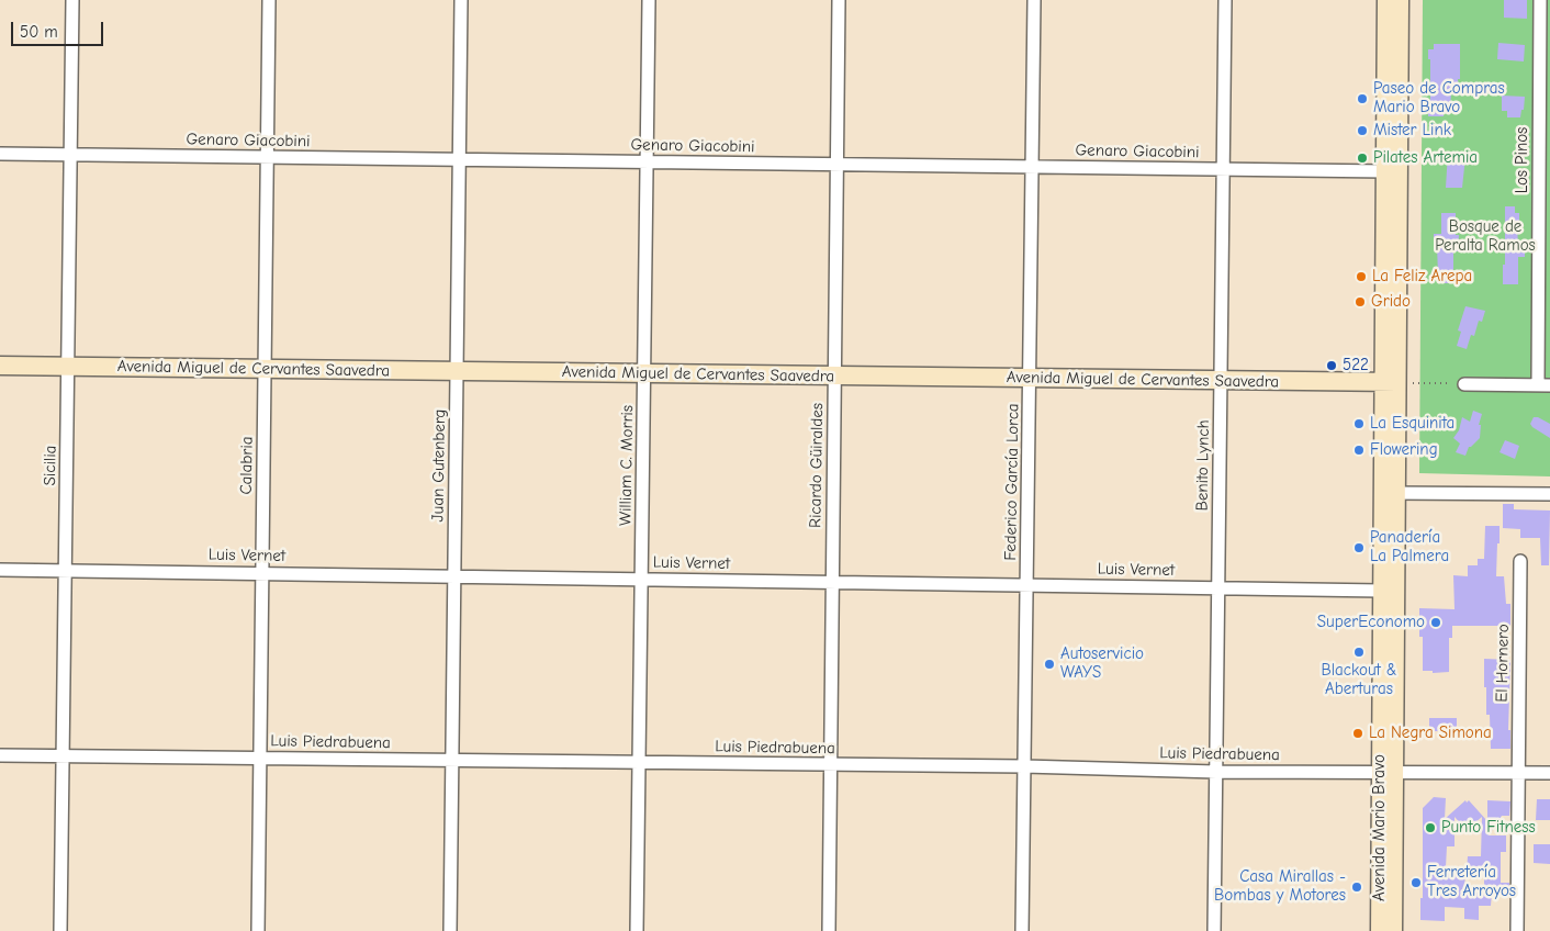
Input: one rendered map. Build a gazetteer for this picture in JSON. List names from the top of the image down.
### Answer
{
  "streets": {
    "main road": ["Avenida Miguel de Cervantes Saavedra", "Avenida Mario Bravo"],
    "street": [
      "Genaro Giacobini",
      "Los Pinos",
      "Sicilia",
      "Calabria",
      "Juan Gutenberg",
      "William C. Morris",
      "Ricardo Güiraldes",
      "Benito Lynch",
      "Federico García Lorca",
      "Luis Vernet",
      "El Hornero",
      "Luis Piedrabuena"
    ]
  },
  "crossings": [
    ["Genaro Giacobini", "Sicilia"],
    ["Genaro Giacobini", "Calabria"],
    ["Genaro Giacobini", "Juan Gutenberg"],
    ["Genaro Giacobini", "William C. Morris"],
    ["Genaro Giacobini", "Ricardo Güiraldes"],
    ["Genaro Giacobini", "Benito Lynch"],
    ["Genaro Giacobini", "Federico García Lorca"],
    ["Genaro Giacobini", "Avenida Mario Bravo"],
    ["Avenida Miguel de Cervantes Saavedra", "Sicilia"],
    ["Avenida Miguel de Cervantes Saavedra", "Calabria"],
    ["Avenida Miguel de Cervantes Saavedra", "Juan Gutenberg"],
    ["Avenida Miguel de Cervantes Saavedra", "William C. Morris"],
    ["Avenida Miguel de Cervantes Saavedra", "Ricardo Güiraldes"],
    ["Avenida Miguel de Cervantes Saavedra", "Benito Lynch"],
    ["Avenida Miguel de Cervantes Saavedra", "Federico García Lorca"],
    ["Avenida Miguel de Cervantes Saavedra", "Avenida Mario Bravo"],
    ["Sicilia", "Luis Vernet"],
    ["Sicilia", "Luis Piedrabuena"],
    ["Calabria", "Luis Vernet"],
    ["Calabria", "Luis Piedrabuena"],
    ["Juan Gutenberg", "Luis Vernet"],
    ["Juan Gutenberg", "Luis Piedrabuena"],
    ["William C. Morris", "Luis Vernet"],
    ["William C. Morris", "Luis Piedrabuena"],
    ["Ricardo Güiraldes", "Luis Vernet"],
    ["Ricardo Güiraldes", "Luis Piedrabuena"],
    ["Benito Lynch", "Luis Vernet"],
    ["Benito Lynch", "Luis Piedrabuena"],
    ["Federico García Lorca", "Luis Vernet"],
    ["Federico García Lorca", "Luis Piedrabuena"],
    ["Luis Vernet", "Avenida Mario Bravo"],
    ["El Hornero", "Luis Piedrabuena"],
    ["Luis Piedrabuena", "Avenida Mario Bravo"]
  ],
  "parks": ["Bosque de Peralta Ramos"],
  "places": [
    "Paseo de Compras Mario Bravo",
    "Mister Link",
    "Pilates Artemia",
    "La Feliz Arepa",
    "Grido",
    "522",
    "La Esquinita",
    "Flowering",
    "Panadería La Palmera",
    "SuperEconomo",
    "Blackout & Aberturas",
    "Autoservicio WAYS",
    "La Negra Simona",
    "Punto Fitness",
    "Ferretería Tres Arroyos",
    "Casa Mirallas - Bombas y Motores"
  ],
  "scale_bar": "50 m"
}
